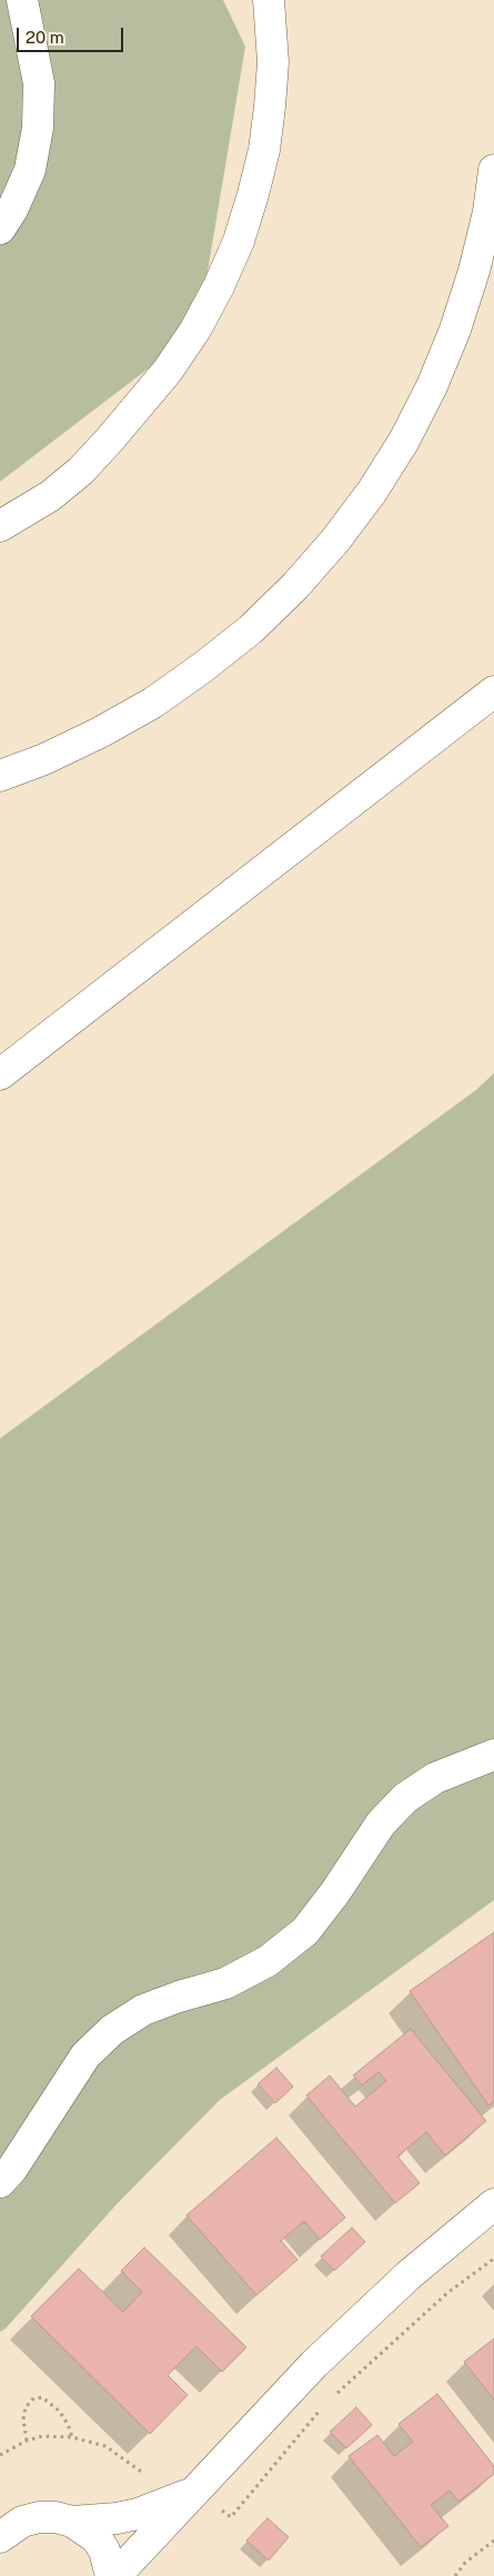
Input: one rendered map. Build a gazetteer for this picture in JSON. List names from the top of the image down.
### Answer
{
  "scale_bar": "20 m"
}
